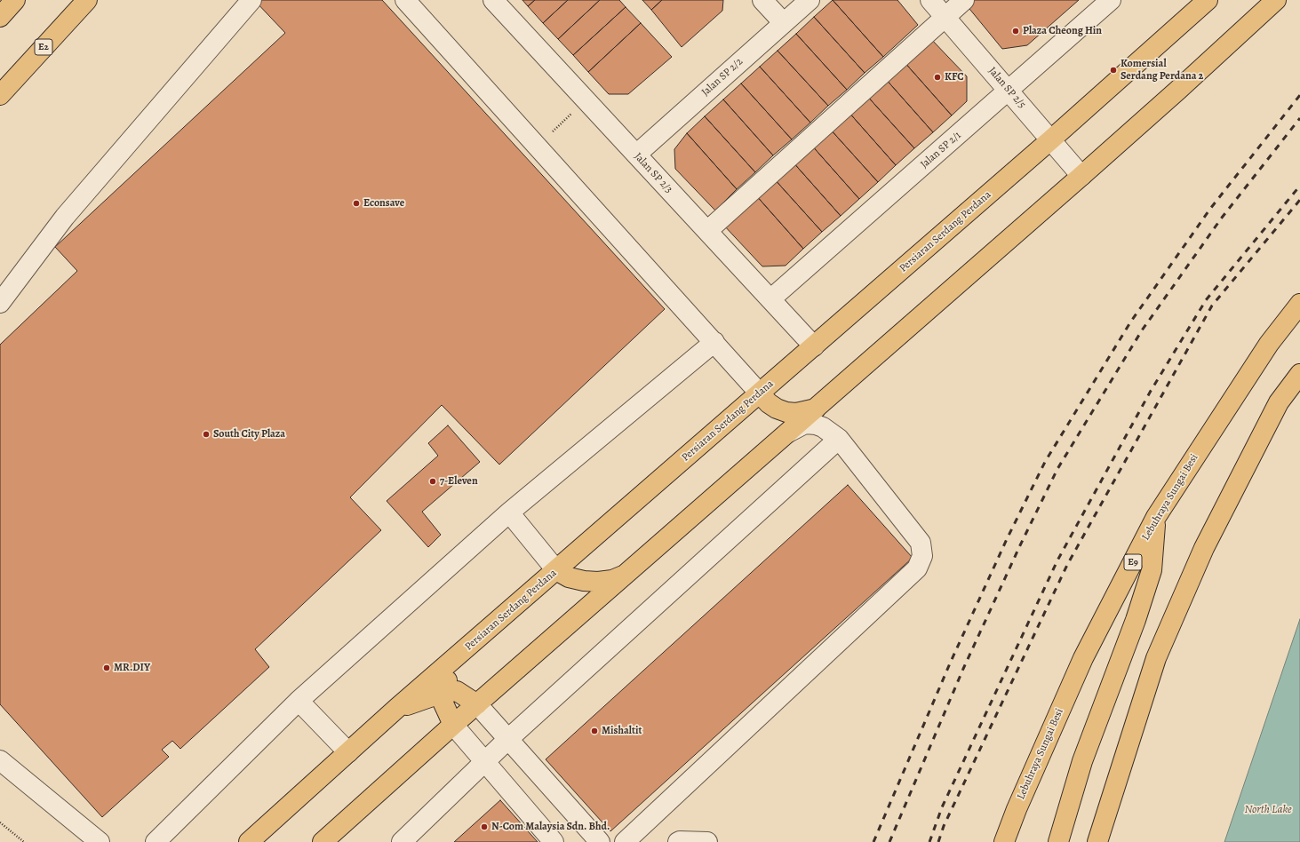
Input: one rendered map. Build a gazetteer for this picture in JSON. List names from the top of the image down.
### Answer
{
  "streets": {
    "main road": [
      "E2",
      "Persiaran Serdang Perdana",
      "Lebuhraya Sungai Besi",
      "E9"
    ],
    "street": [
      "Jalan SP 2/2",
      "Jalan SP 2/5",
      "Jalan SP 2/1",
      "Jalan SP 2/3"
    ]
  },
  "crossings": [
    ["Jalan SP 2/2", "Jalan SP 2/3"],
    ["Jalan SP 2/5", "Jalan SP 2/1"],
    ["Jalan SP 2/5", "Persiaran Serdang Perdana"],
    ["Jalan SP 2/1", "Jalan SP 2/3"],
    ["Jalan SP 2/3", "Persiaran Serdang Perdana"]
  ],
  "water": ["North Lake"],
  "places": [
    "Plaza Cheong Hin",
    "Komersial Serdang Perdana 2",
    "KFC",
    "Econsave",
    "South City Plaza",
    "7-Eleven",
    "MR.DIY",
    "Mishaltit",
    "N-Com Malaysia Sdn. Bhd."
  ]
}
